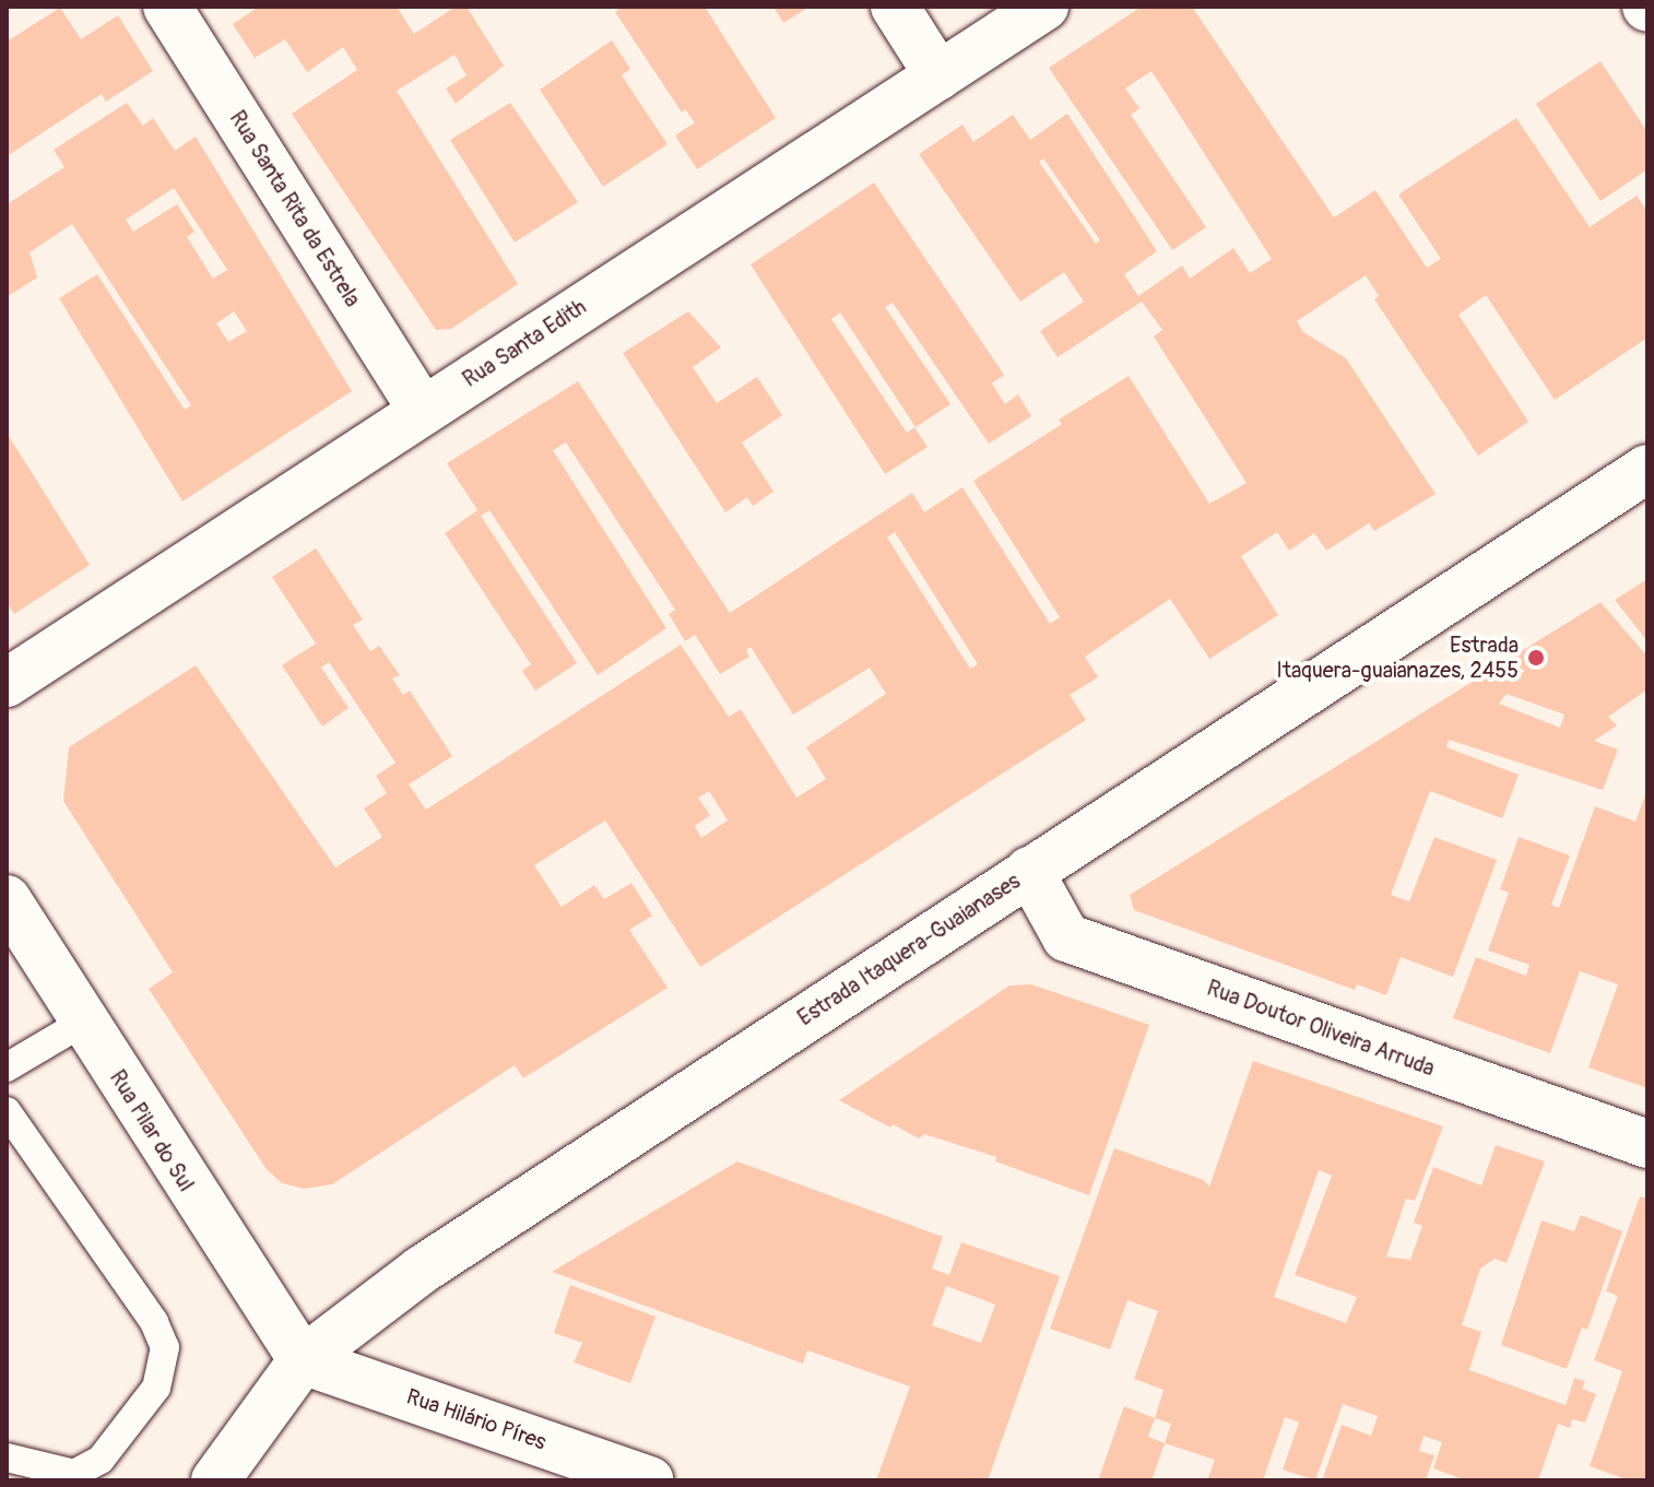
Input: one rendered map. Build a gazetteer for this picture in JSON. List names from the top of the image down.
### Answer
{
  "streets": {
    "street": [
      "Rua Santa Rita da Estrela",
      "Rua Santa Edith",
      "Estrada Itaquera-Guaianases",
      "Rua Doutor Oliveira Arruda",
      "Rua Pilar do Sul",
      "Rua Hilário Píres"
    ]
  },
  "crossings": [
    ["Rua Santa Rita da Estrela", "Rua Santa Edith"],
    ["Estrada Itaquera-Guaianases", "Rua Doutor Oliveira Arruda"],
    ["Estrada Itaquera-Guaianases", "Rua Pilar do Sul"],
    ["Estrada Itaquera-Guaianases", "Rua Hilário Píres"],
    ["Rua Pilar do Sul", "Rua Hilário Píres"]
  ],
  "places": ["Estrada Itaquera-guaianazes, 2455"]
}
